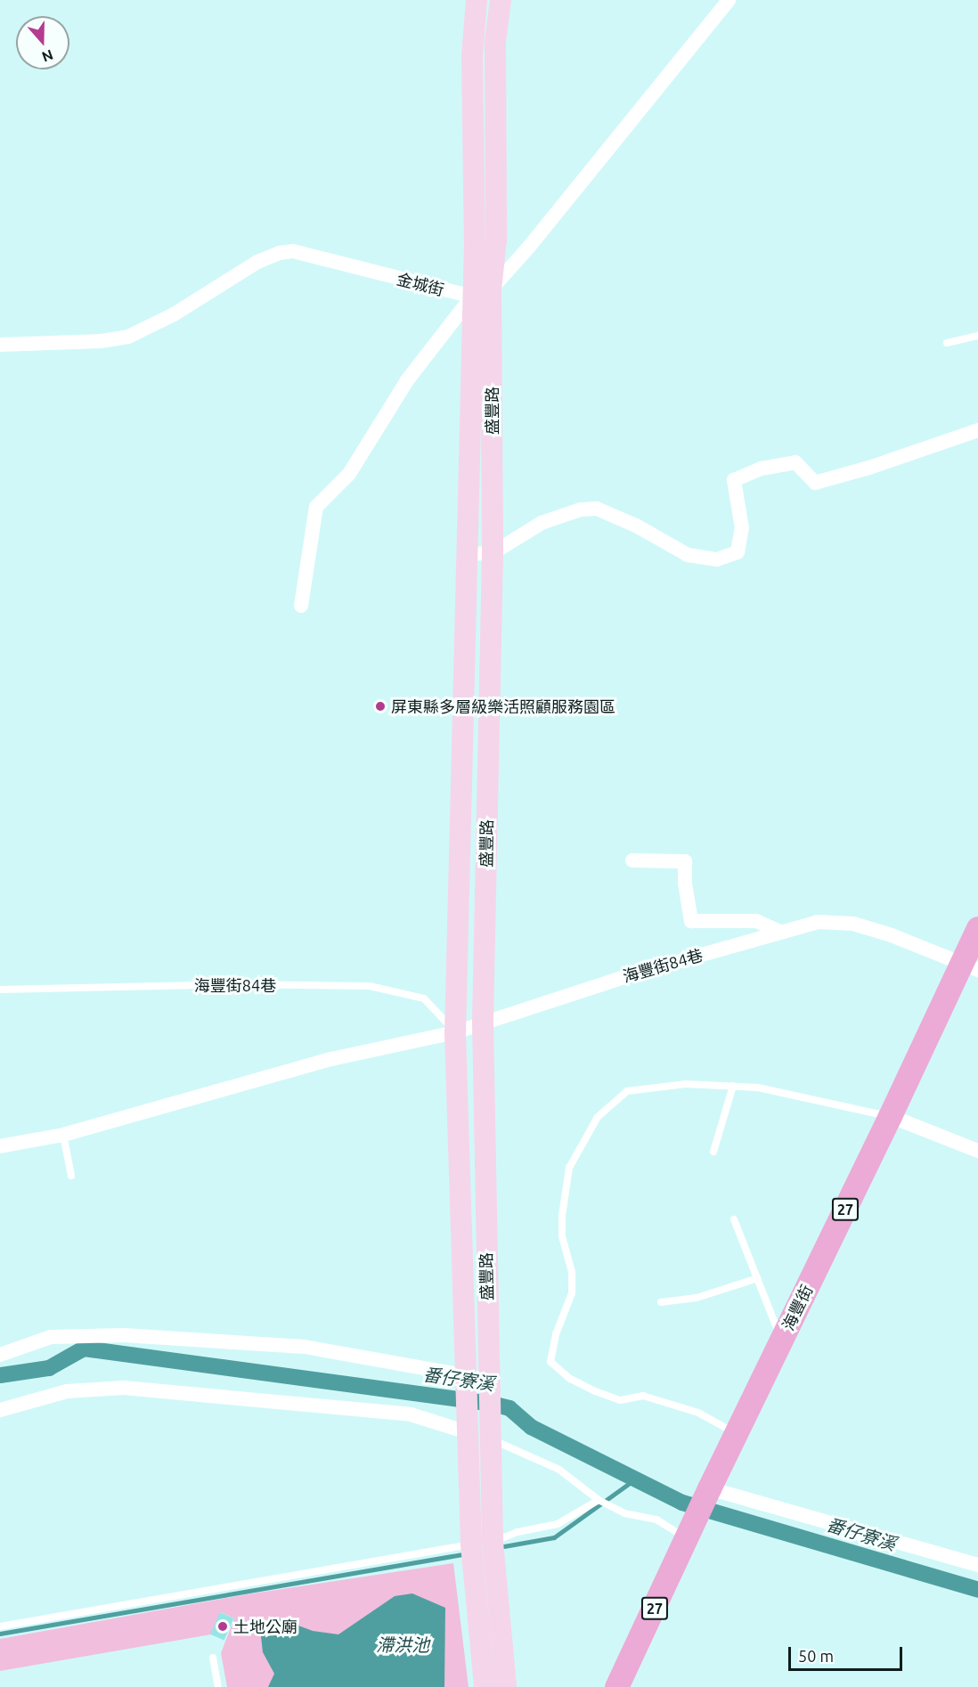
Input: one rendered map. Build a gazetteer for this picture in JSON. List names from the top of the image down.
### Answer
{
  "streets": {
    "main road": ["27", "海豐街"],
    "street": ["金城街", "盛豐路", "海豐街84巷"]
  },
  "crossings": [
    ["金城街", "盛豐路"],
    ["盛豐路", "海豐街84巷"],
    ["海豐街84巷", "海豐街"]
  ],
  "water": ["番仔寮溪", "滯洪池"],
  "places": ["屏東縣多層級樂活照顧服務園區", "土地公廟"],
  "scale_bar": "50 m",
  "north": "bottom"
}
